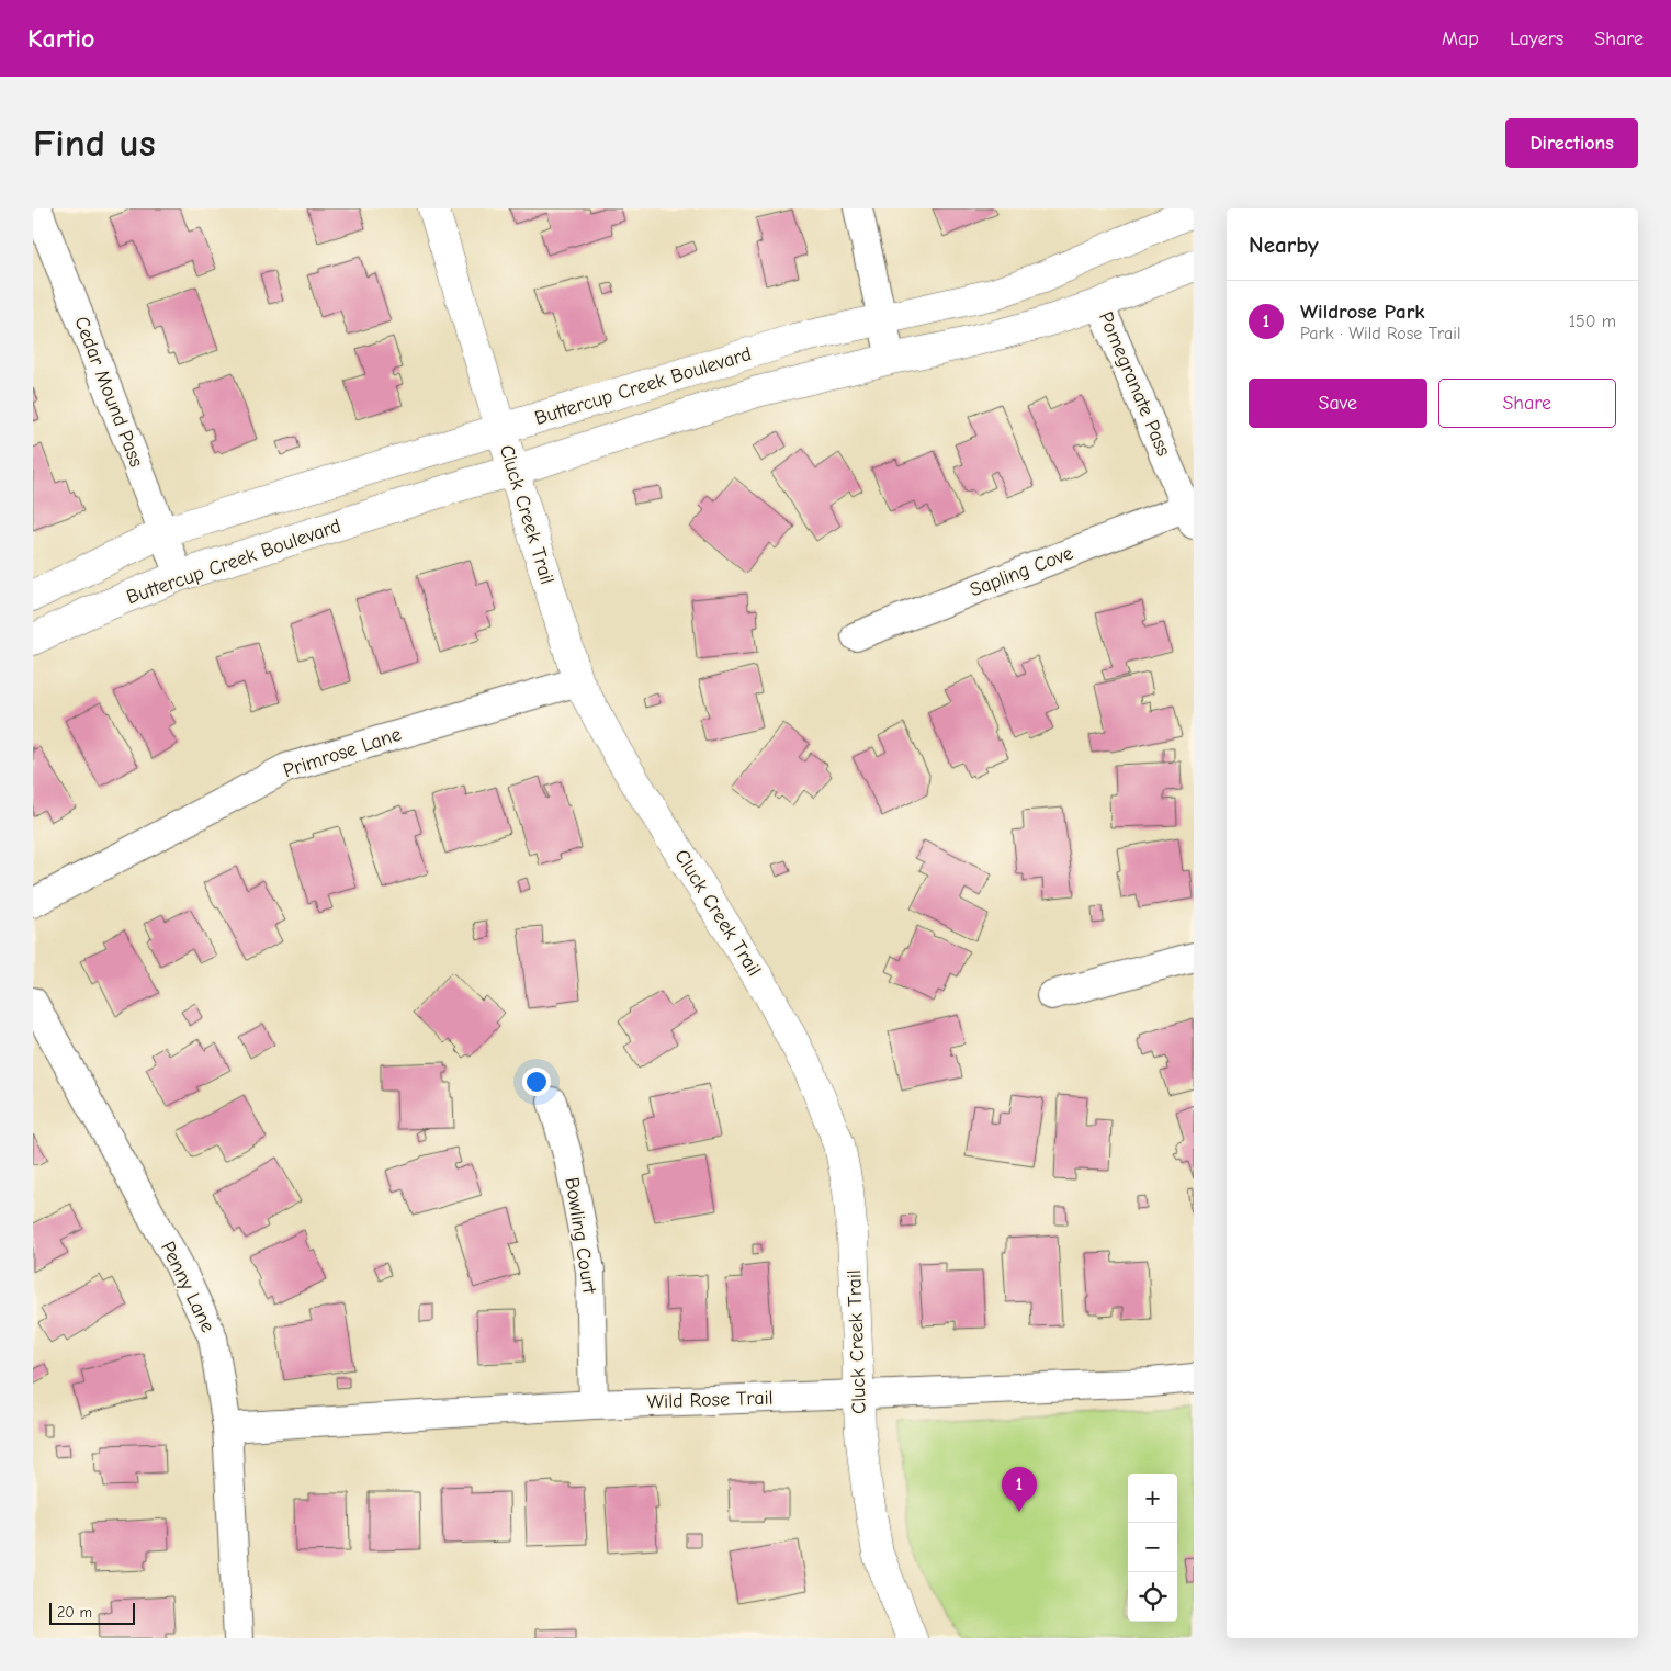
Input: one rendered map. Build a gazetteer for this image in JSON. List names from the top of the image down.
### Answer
{
  "streets": {
    "street": [
      "Pomegranate Pass",
      "Buttercup Creek Boulevard",
      "Cedar Mound Pass",
      "Cluck Creek Trail",
      "Sapling Cove",
      "Primrose Lane",
      "Bowling Court",
      "Penny Lane",
      "Wild Rose Trail"
    ]
  },
  "crossings": [
    ["Pomegranate Pass", "Buttercup Creek Boulevard"],
    ["Pomegranate Pass", "Sapling Cove"],
    ["Buttercup Creek Boulevard", "Cedar Mound Pass"],
    ["Buttercup Creek Boulevard", "Cluck Creek Trail"],
    ["Cluck Creek Trail", "Primrose Lane"],
    ["Cluck Creek Trail", "Wild Rose Trail"],
    ["Bowling Court", "Wild Rose Trail"],
    ["Penny Lane", "Wild Rose Trail"]
  ],
  "scale_bar": "20 m",
  "page": {
    "header": "Kartio",
    "nav": ["Map", "Layers", "Share"],
    "buttons": [
      "Directions",
      ["Save", "Share"]
    ],
    "title": "Find us",
    "heading": "Nearby",
    "list": [
      {
        "mark": "1",
        "name": "Wildrose Park",
        "note": "Park · Wild Rose Trail",
        "value": "150 m"
      }
    ],
    "pins": "1",
    "map_buttons": ["+", "−"],
    "scale": "20 m"
  }
}
